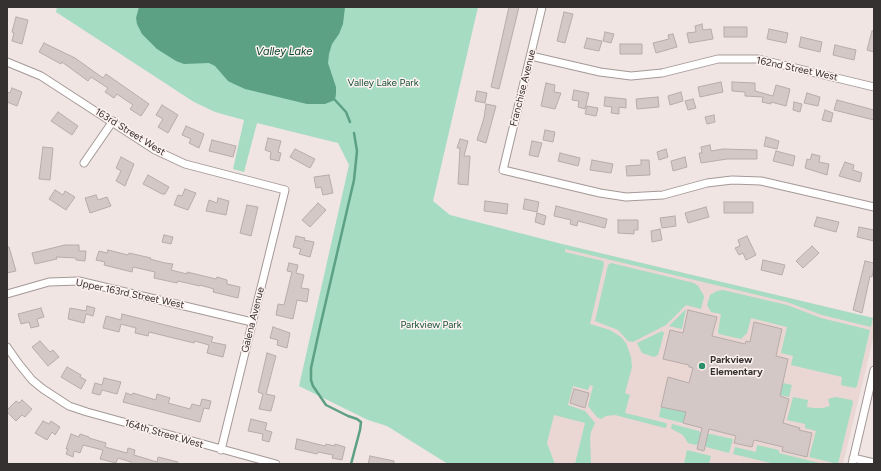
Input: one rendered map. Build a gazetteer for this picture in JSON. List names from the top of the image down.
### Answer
{
  "streets": {
    "street": [
      "162nd Street West",
      "Franchise Avenue",
      "163rd Street West",
      "Upper 163rd Street West",
      "Galena Avenue",
      "164th Street West"
    ]
  },
  "crossings": [
    ["162nd Street West", "Franchise Avenue"],
    ["163rd Street West", "Galena Avenue"],
    ["Upper 163rd Street West", "Galena Avenue"],
    ["Galena Avenue", "164th Street West"]
  ],
  "water": ["Valley Lake"],
  "parks": ["Valley Lake Park", "Parkview Park"],
  "places": ["Parkview Elementary"]
}
